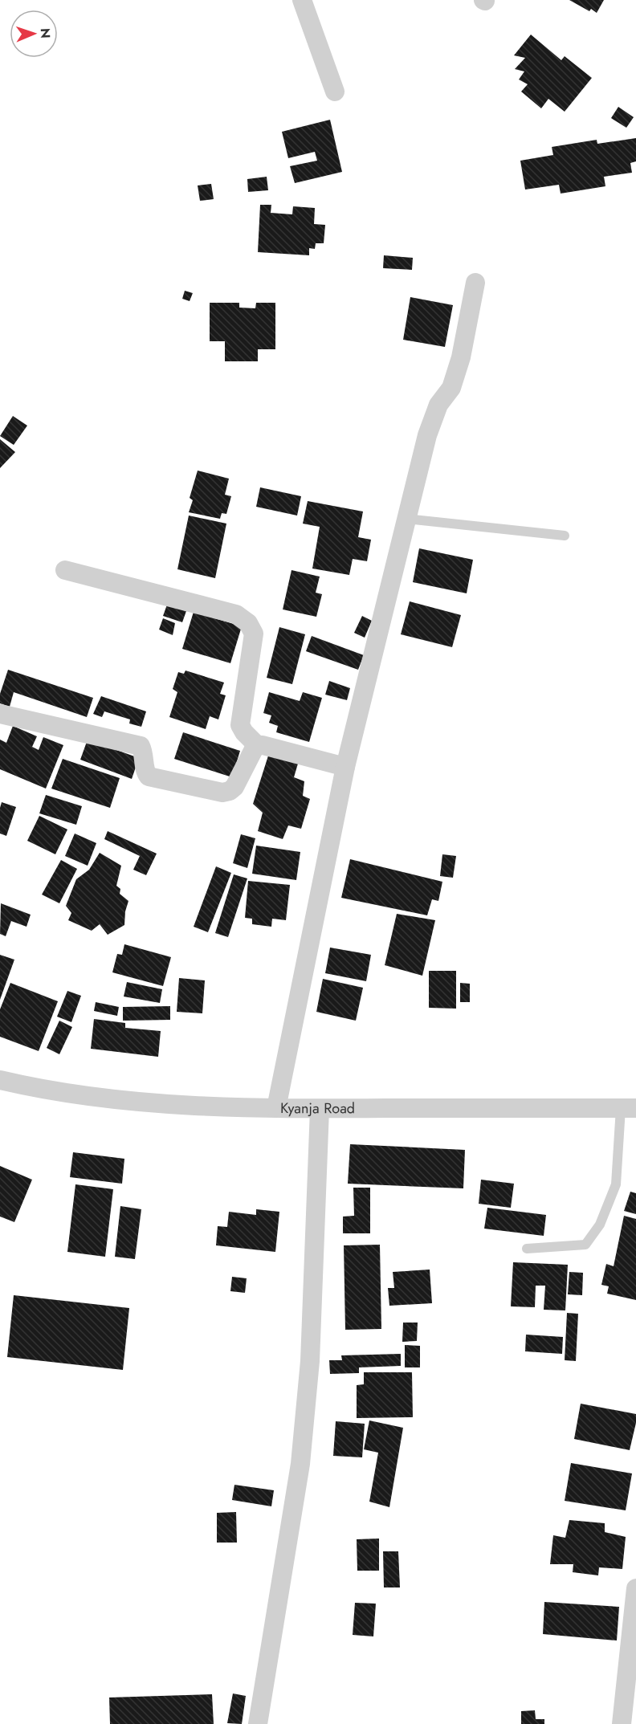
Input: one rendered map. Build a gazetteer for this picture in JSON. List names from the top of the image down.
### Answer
{
  "streets": {
    "street": ["Kyanja Road"]
  },
  "north": "right"
}
